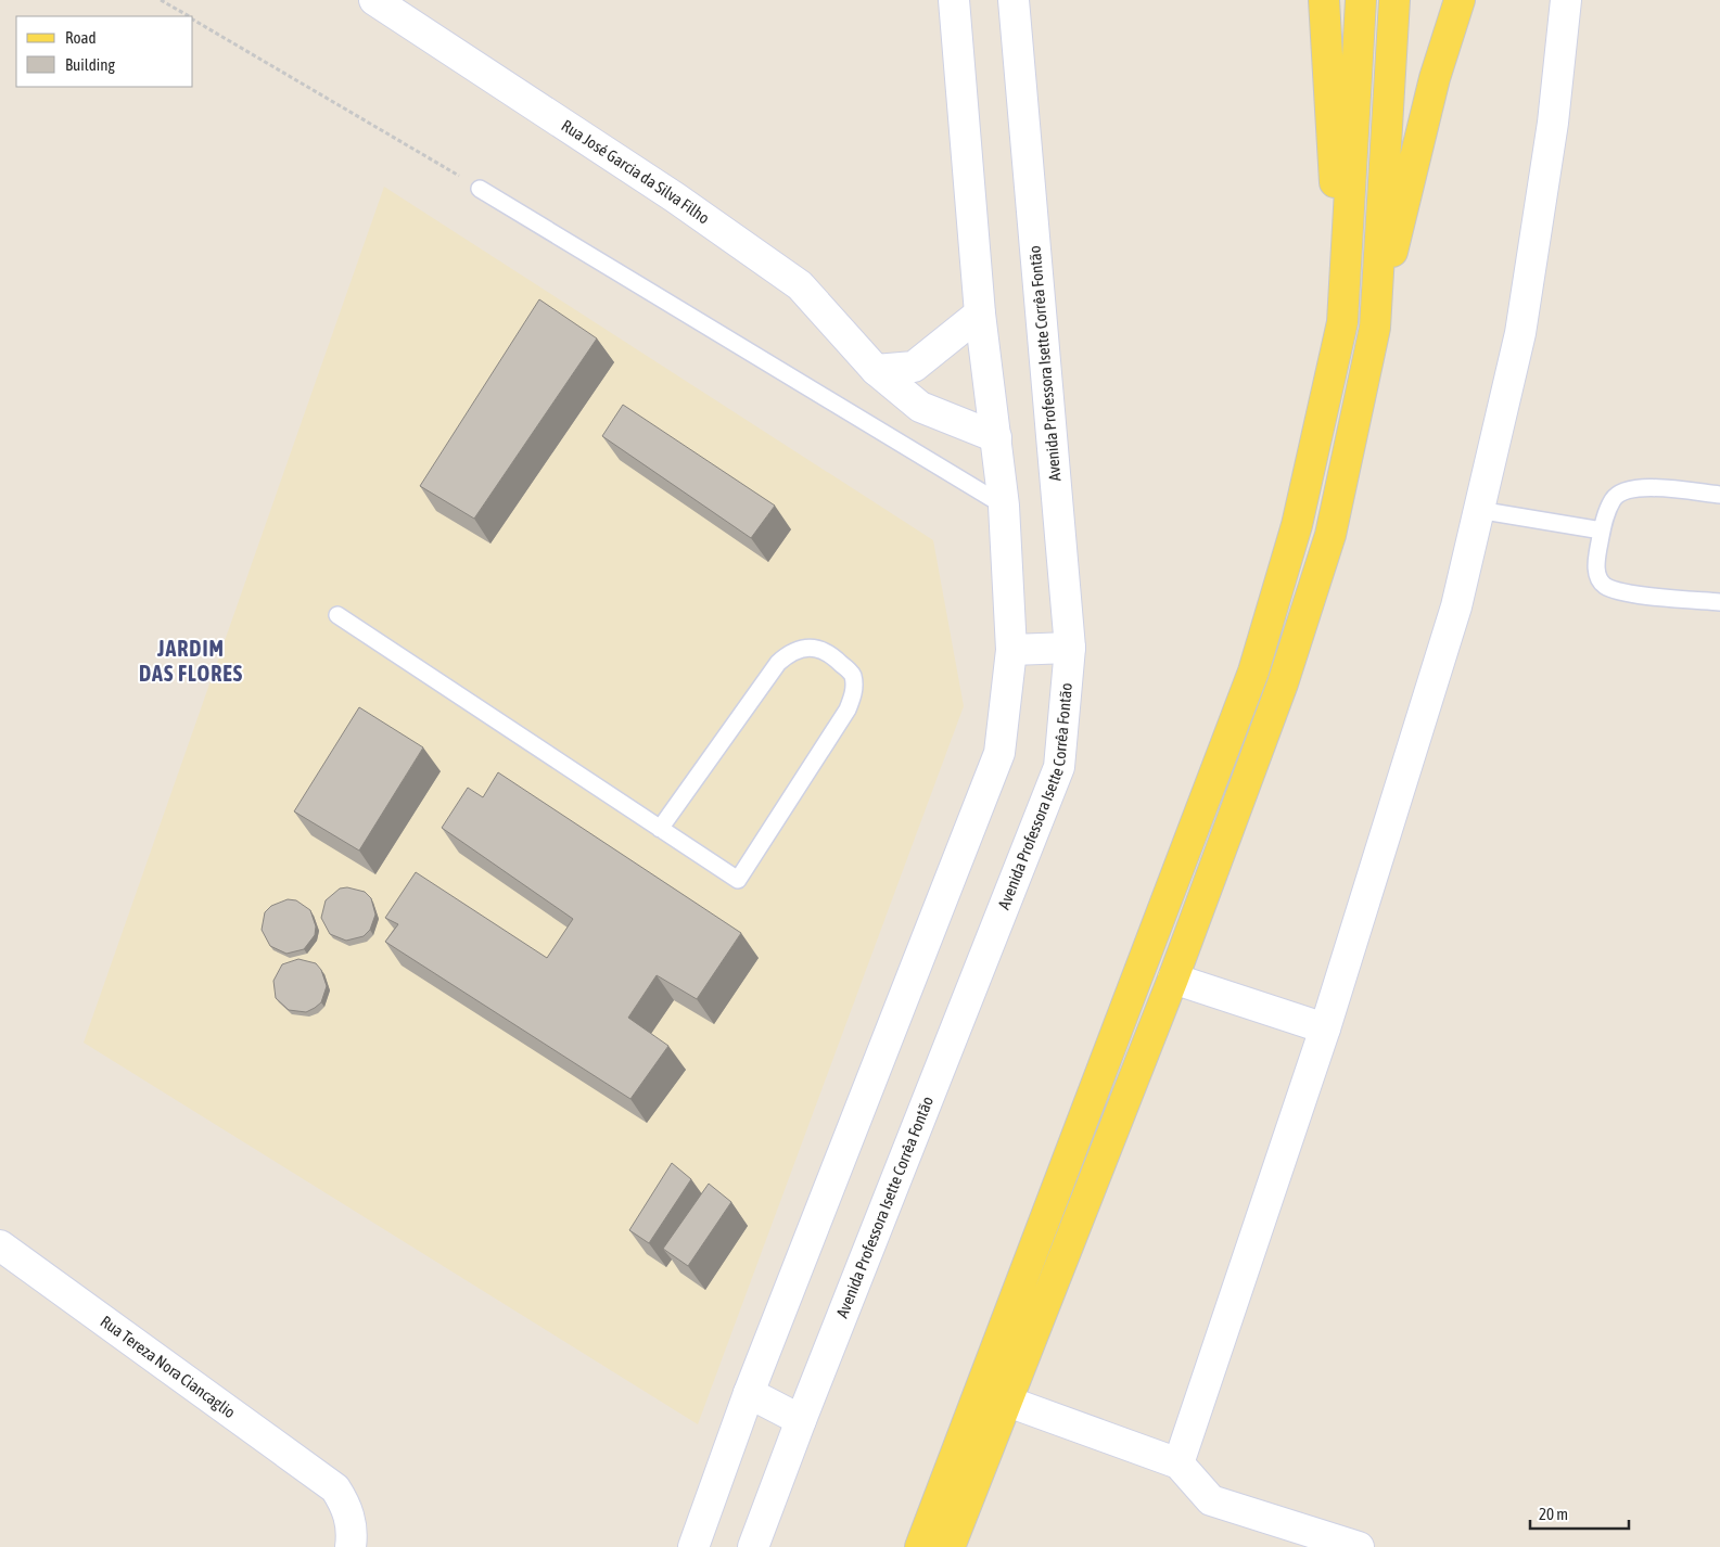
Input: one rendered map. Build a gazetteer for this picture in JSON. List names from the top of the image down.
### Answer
{
  "streets": {
    "street": ["Rua José Garcia da Silva Filho", "Avenida Professora Isette Corrêa Fontão", "Rua Tereza Nora Ciancaglio"]
  },
  "districts": ["JARDIM DAS FLORES"],
  "legend": ["Road", "Building"],
  "scale_bar": "20 m"
}
